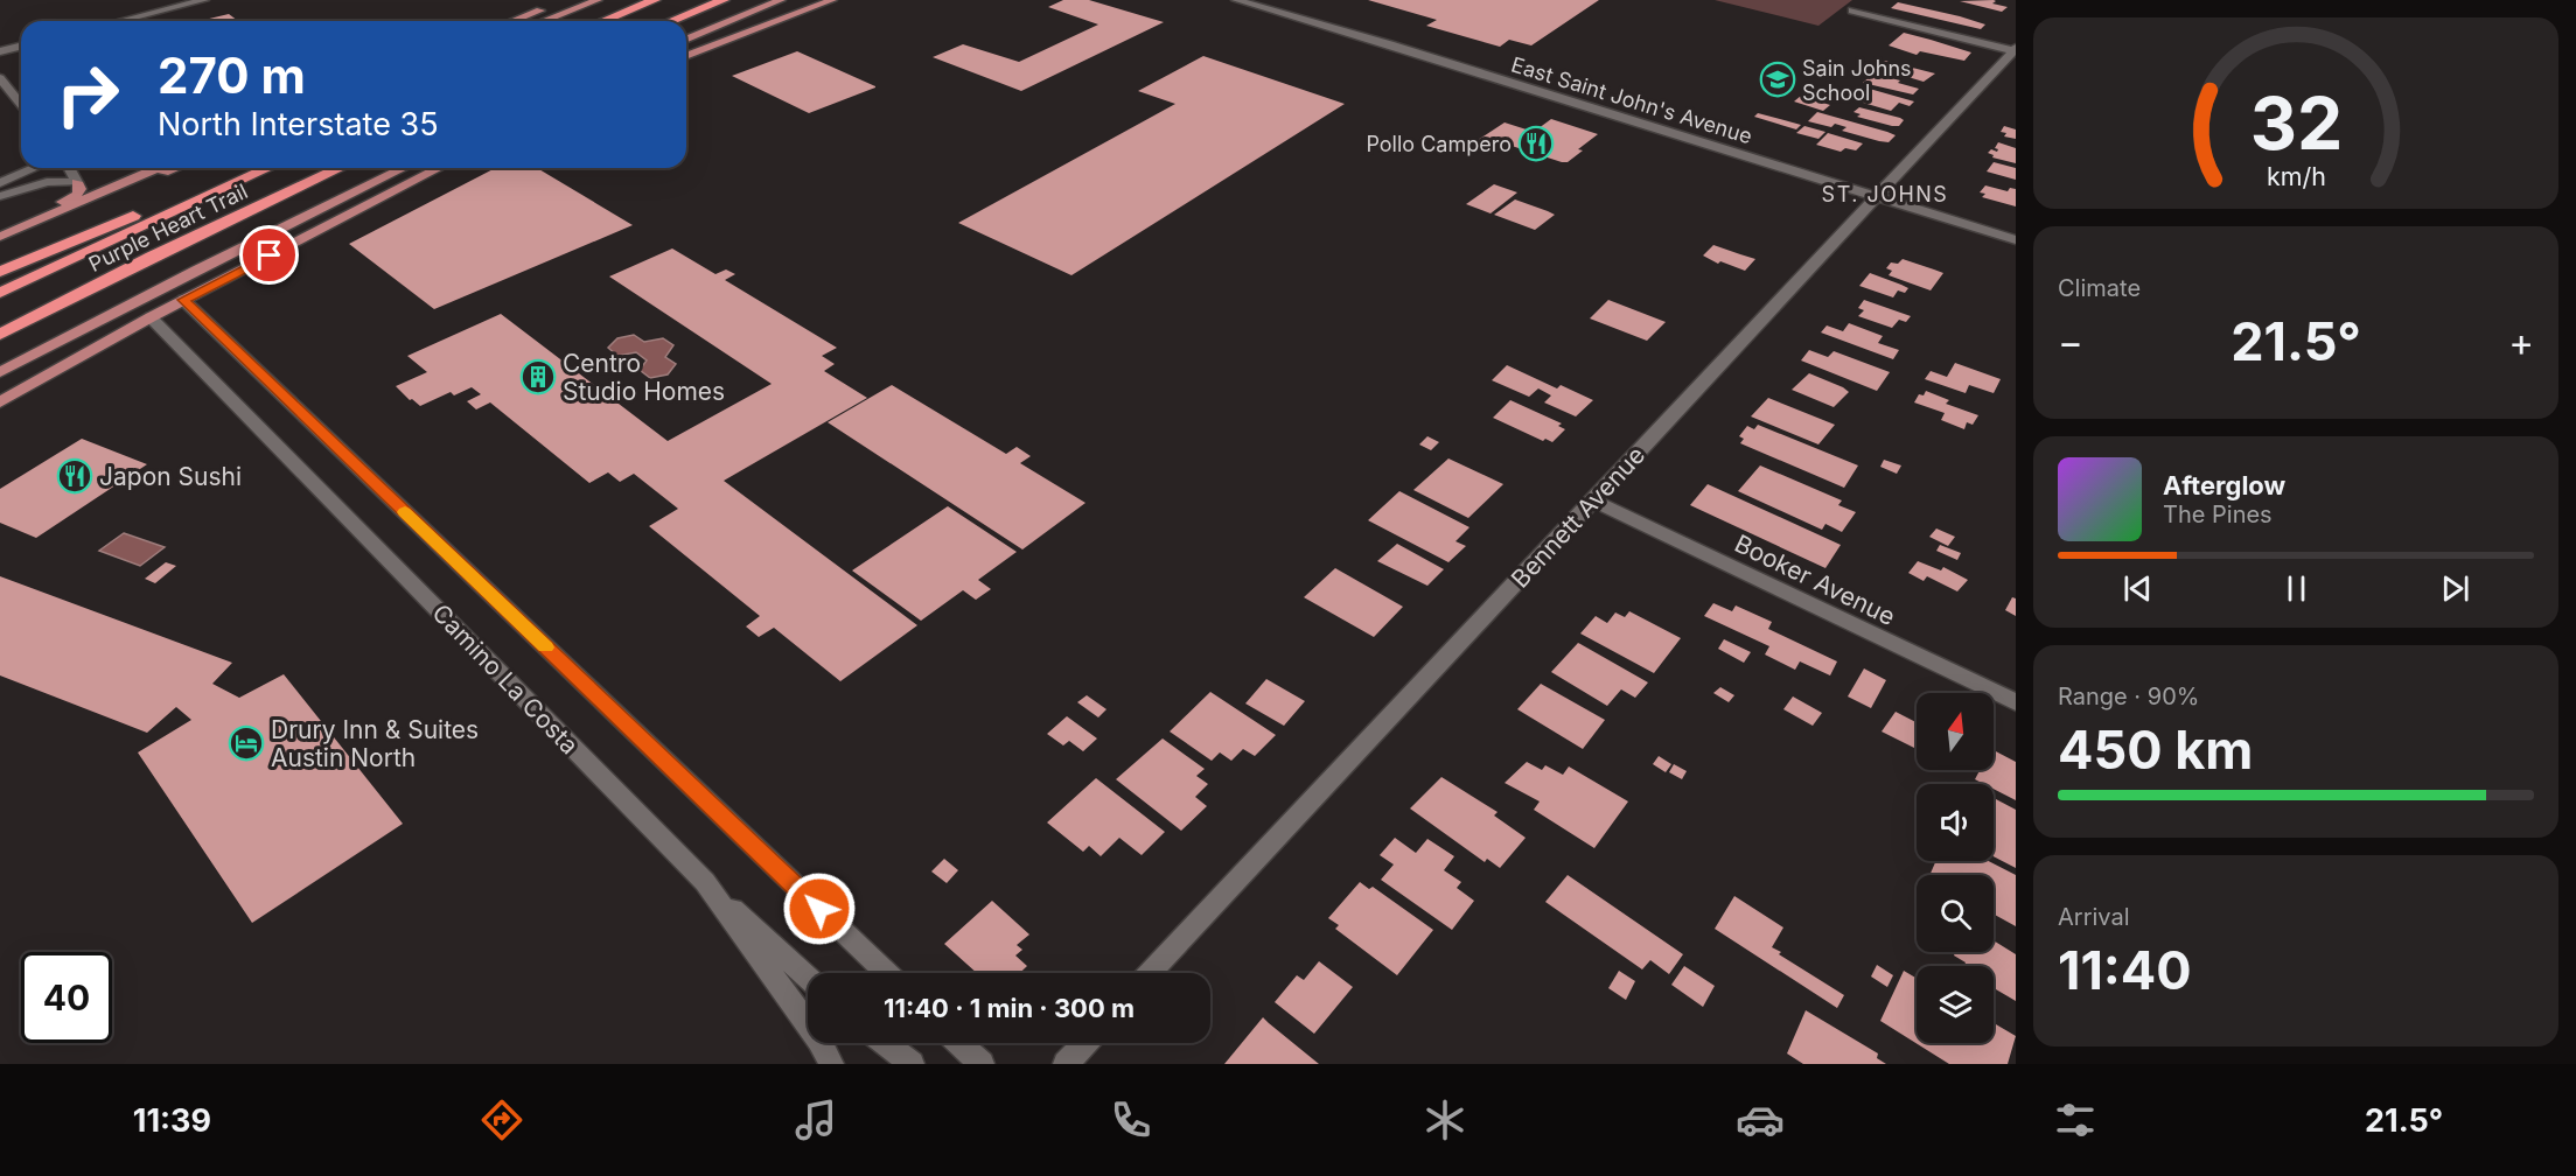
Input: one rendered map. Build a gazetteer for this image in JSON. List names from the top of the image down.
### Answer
{
  "streets": {
    "highway": ["Purple Heart Trail"],
    "street": [
      "East Saint John's Avenue",
      "Bennett Avenue",
      "Booker Avenue",
      "Camino La Costa"
    ]
  },
  "crossings": [
    ["East Saint John's Avenue", "Bennett Avenue"],
    ["Bennett Avenue", "Booker Avenue"]
  ],
  "districts": ["ST. JOHNS"],
  "places": {
    "school or university": ["Sain Johns School"],
    "restaurant": ["Pollo Campero", "Japon Sushi"],
    "building": ["Centro Studio Homes"],
    "hotel": ["Drury Inn & Suites Austin North"]
  },
  "north": "top",
  "page": {
    "turn": ["270 m", "North Interstate 35"],
    "tile": [
      "Climate",
      ["Range · 90%", "450 km"],
      ["Arrival", "11:40"]
    ],
    "heat": ["−", "21.5°", "+"],
    "song": ["Afterglow", "The Pines"],
    "limit": "40",
    "trip": "11:40 · 1 min · 300 m",
    "tabs": ["11:39", "21.5°"],
    "gauge": ["32", "km/h"]
  }
}
